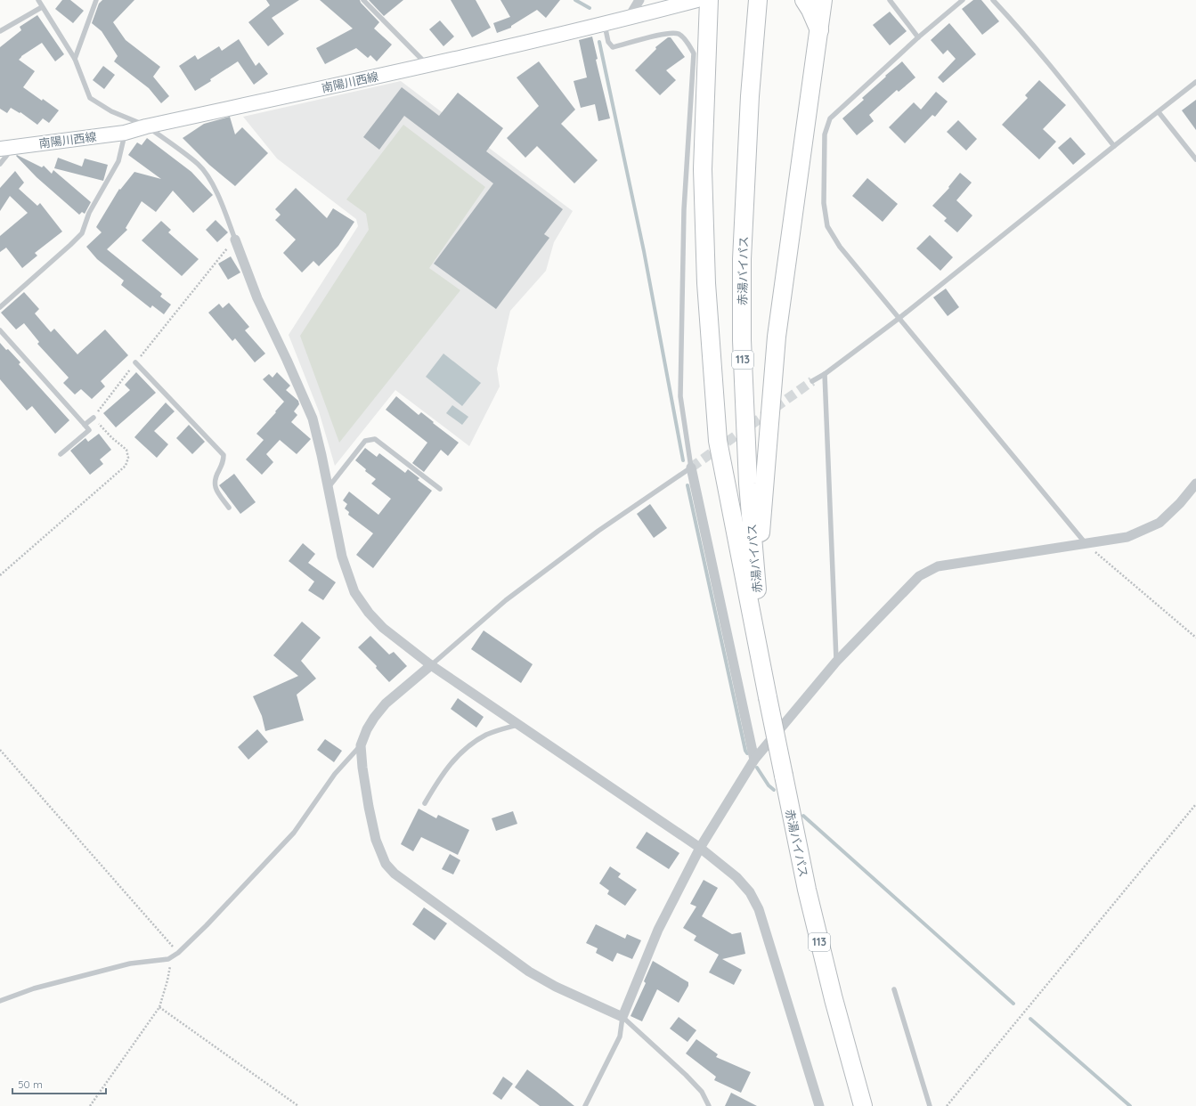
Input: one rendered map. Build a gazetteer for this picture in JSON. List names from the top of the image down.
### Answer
{
  "streets": {
    "highway": ["赤湯バイパス", "113"],
    "main road": ["南陽川西線"]
  },
  "scale_bar": "50 m"
}
